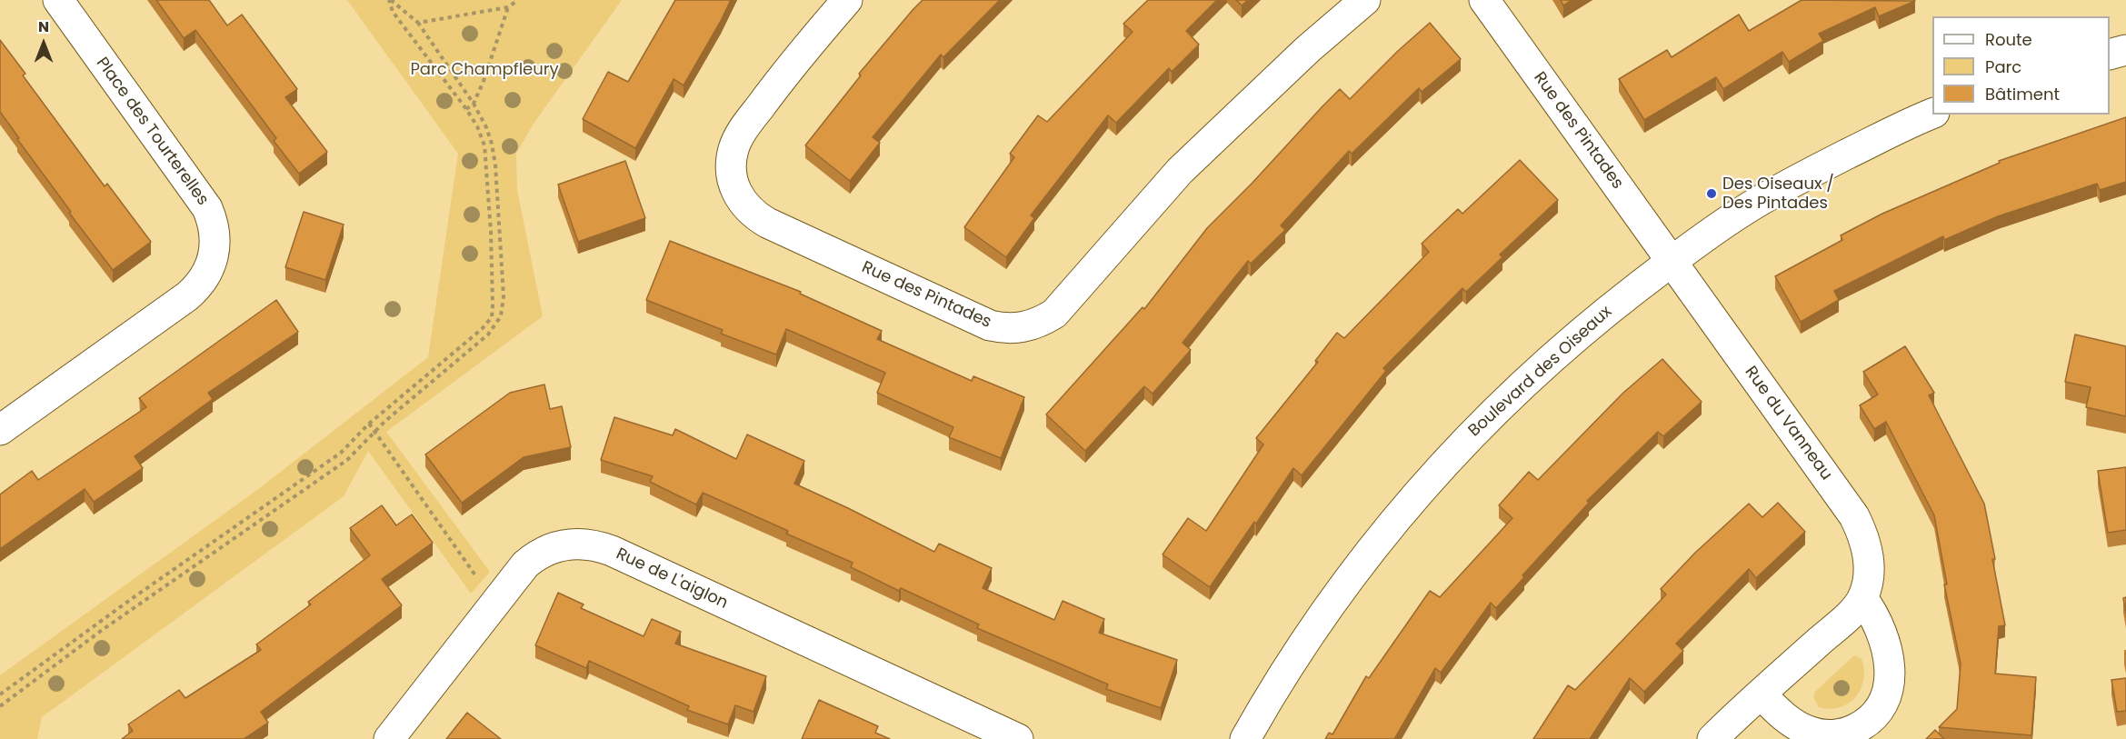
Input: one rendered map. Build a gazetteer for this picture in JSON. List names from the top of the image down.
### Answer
{
  "streets": {
    "street": [
      "Rue des Pintades",
      "Place des Tourterelles",
      "Boulevard des Oiseaux",
      "Rue du Vanneau",
      "Rue de L'aiglon"
    ]
  },
  "crossings": [
    ["Rue des Pintades", "Boulevard des Oiseaux"],
    ["Rue des Pintades", "Rue du Vanneau"],
    ["Boulevard des Oiseaux", "Rue du Vanneau"]
  ],
  "parks": ["Parc Champfleury"],
  "places": ["Des Oiseaux / Des Pintades"],
  "legend": ["Route", "Parc", "Bâtiment"],
  "north": "top"
}
